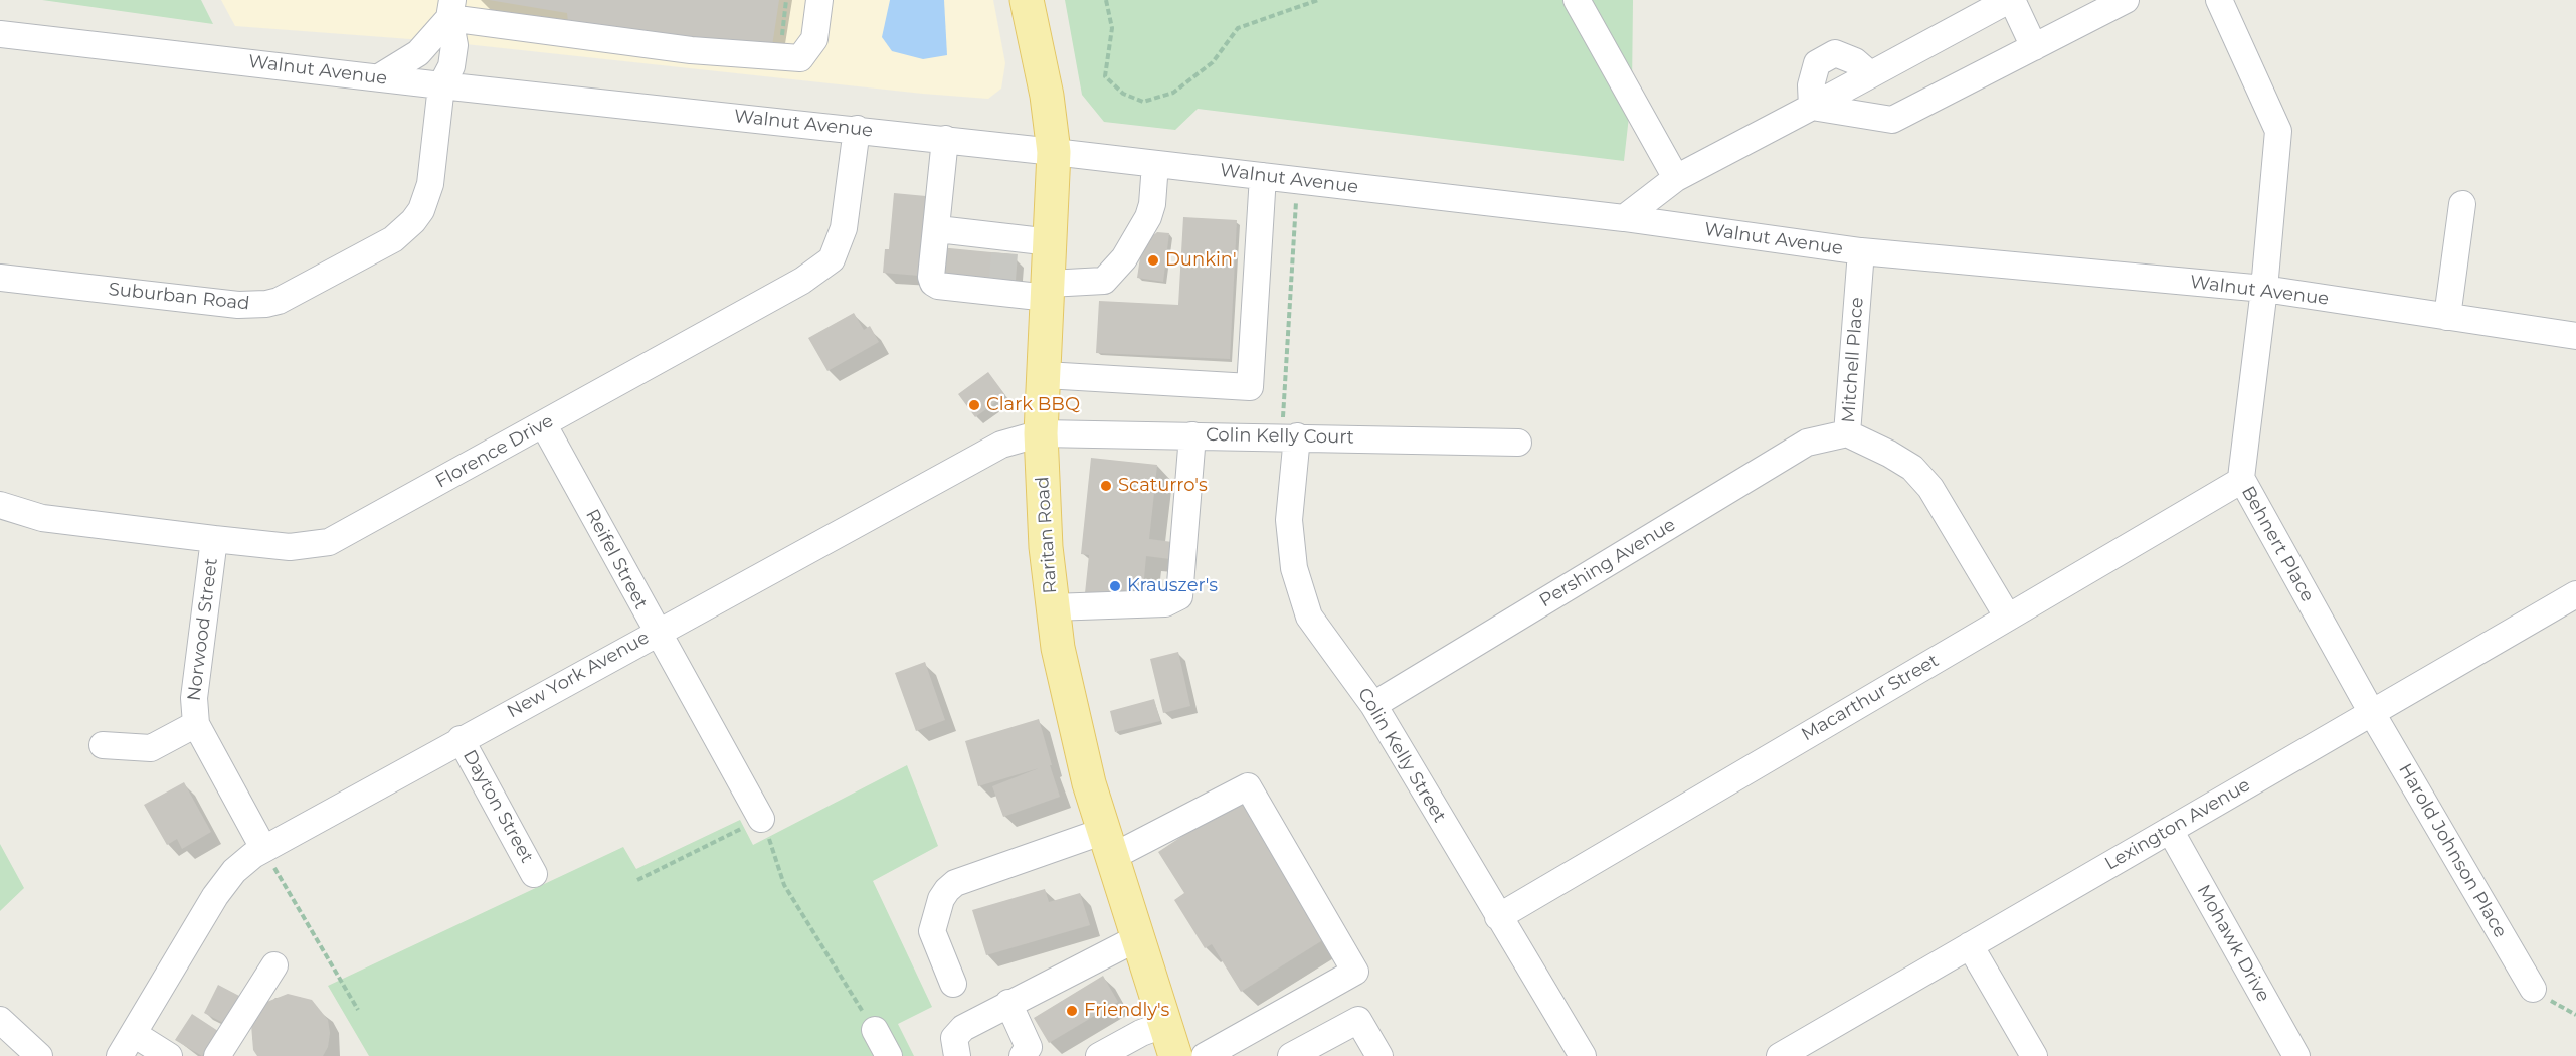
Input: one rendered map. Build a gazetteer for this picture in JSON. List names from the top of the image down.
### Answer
{
  "streets": {
    "main road": ["Raritan Road"],
    "street": [
      "Walnut Avenue",
      "Suburban Road",
      "Mitchell Place",
      "Colin Kelly Court",
      "Florence Drive",
      "Behnert Place",
      "Reifel Street",
      "Pershing Avenue",
      "Norwood Street",
      "New York Avenue",
      "Macarthur Street",
      "Colin Kelly Street",
      "Dayton Street",
      "Lexington Avenue",
      "Harold Johnson Place",
      "Mohawk Drive"
    ]
  },
  "crossings": [
    ["Walnut Avenue", "Suburban Road"],
    ["Walnut Avenue", "Mitchell Place"],
    ["Walnut Avenue", "Florence Drive"],
    ["Walnut Avenue", "Raritan Road"],
    ["Walnut Avenue", "Behnert Place"],
    ["Mitchell Place", "Pershing Avenue"],
    ["Mitchell Place", "Macarthur Street"],
    ["Colin Kelly Court", "Raritan Road"],
    ["Colin Kelly Court", "New York Avenue"],
    ["Colin Kelly Court", "Colin Kelly Street"],
    ["Florence Drive", "Reifel Street"],
    ["Florence Drive", "Norwood Street"],
    ["Raritan Road", "New York Avenue"],
    ["Behnert Place", "Macarthur Street"],
    ["Behnert Place", "Lexington Avenue"],
    ["Behnert Place", "Harold Johnson Place"],
    ["Reifel Street", "New York Avenue"],
    ["Pershing Avenue", "Colin Kelly Street"],
    ["Norwood Street", "New York Avenue"],
    ["New York Avenue", "Dayton Street"],
    ["Macarthur Street", "Colin Kelly Street"],
    ["Lexington Avenue", "Harold Johnson Place"],
    ["Lexington Avenue", "Mohawk Drive"]
  ],
  "places": [
    "Dunkin'",
    "Clark BBQ",
    "Scaturro's",
    "Krauszer's",
    "Friendly's"
  ]
}
